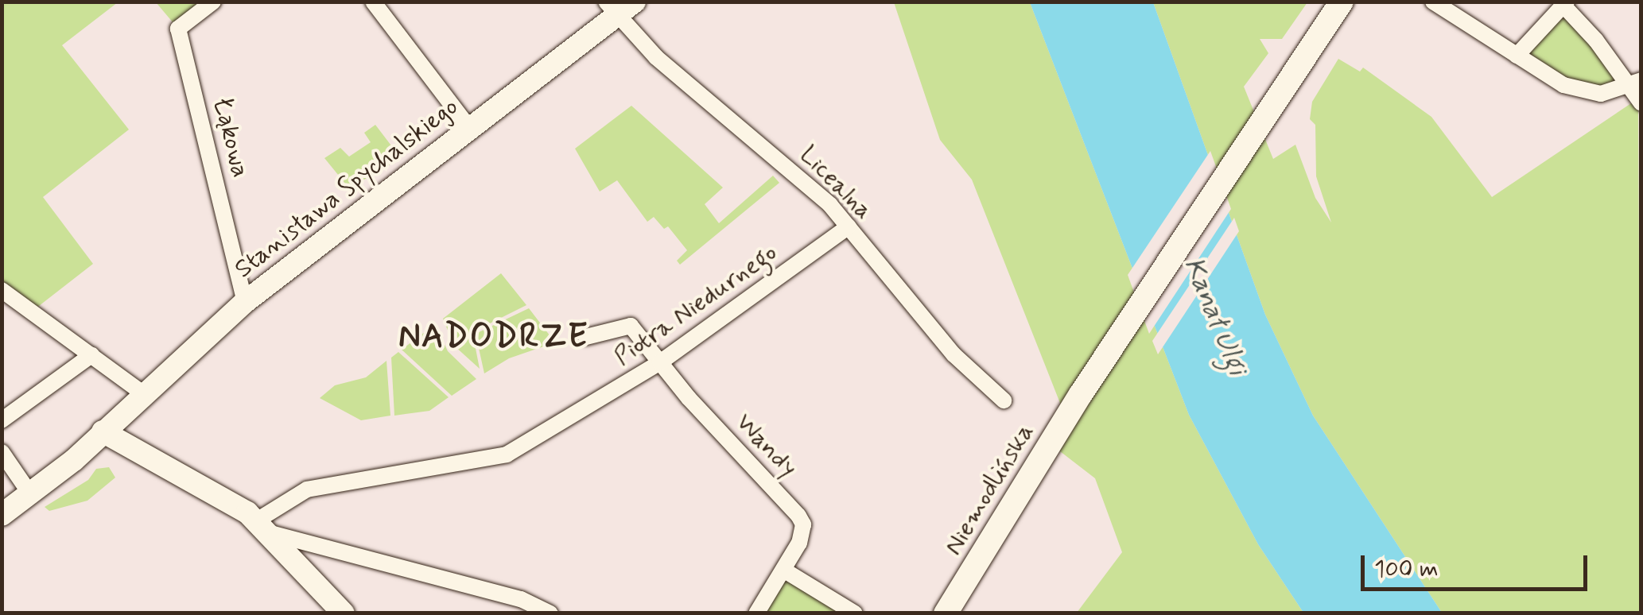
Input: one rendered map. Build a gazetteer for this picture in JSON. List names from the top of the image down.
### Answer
{
  "streets": {
    "main road": ["Niemodlińska"],
    "street": [
      "Łąkowa",
      "Licealna",
      "Stanisława Spychalskiego",
      "Piotra Niedurnego",
      "Wandy"
    ]
  },
  "crossings": [
    ["Łąkowa", "Stanisława Spychalskiego"],
    ["Licealna", "Stanisława Spychalskiego"],
    ["Licealna", "Piotra Niedurnego"],
    ["Piotra Niedurnego", "Wandy"]
  ],
  "districts": ["NADODRZE"],
  "water": ["Kanał Ulgi"],
  "scale_bar": "100 m"
}
